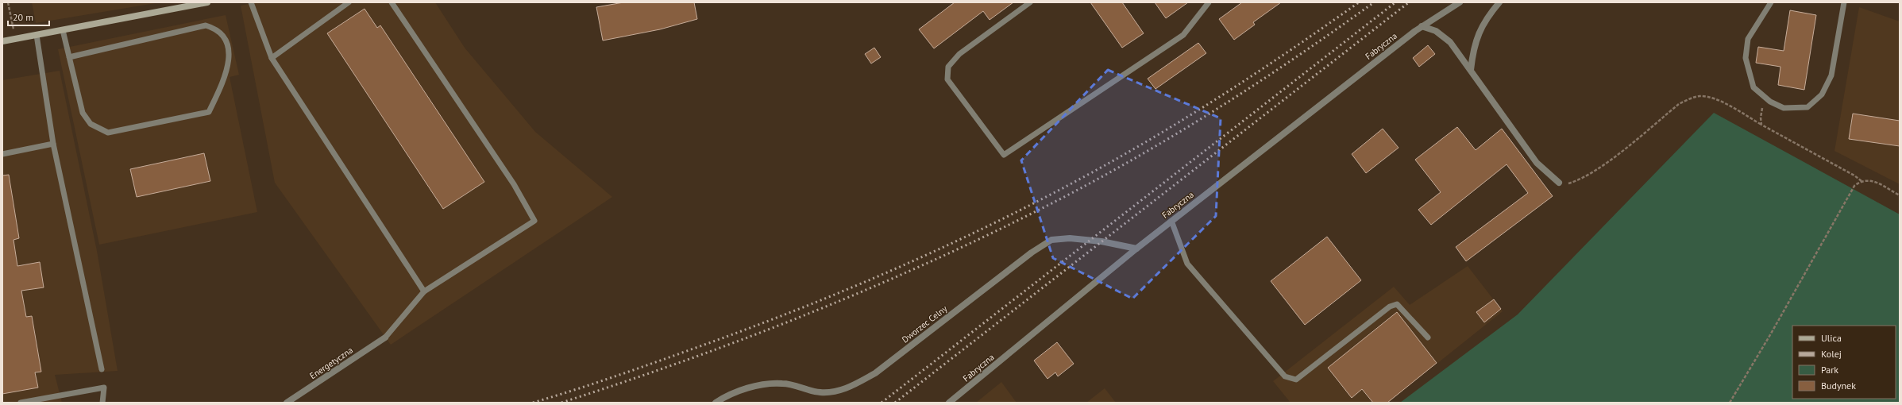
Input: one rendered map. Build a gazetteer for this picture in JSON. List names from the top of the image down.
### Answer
{
  "streets": {
    "street": ["Fabryczna", "Dworzec Celny", "Energetyczna"]
  },
  "crossings": [
    ["Fabryczna", "Dworzec Celny"]
  ],
  "legend": [
    "Ulica",
    "Kolej",
    "Park",
    "Budynek"
  ],
  "scale_bar": "20 m"
}
